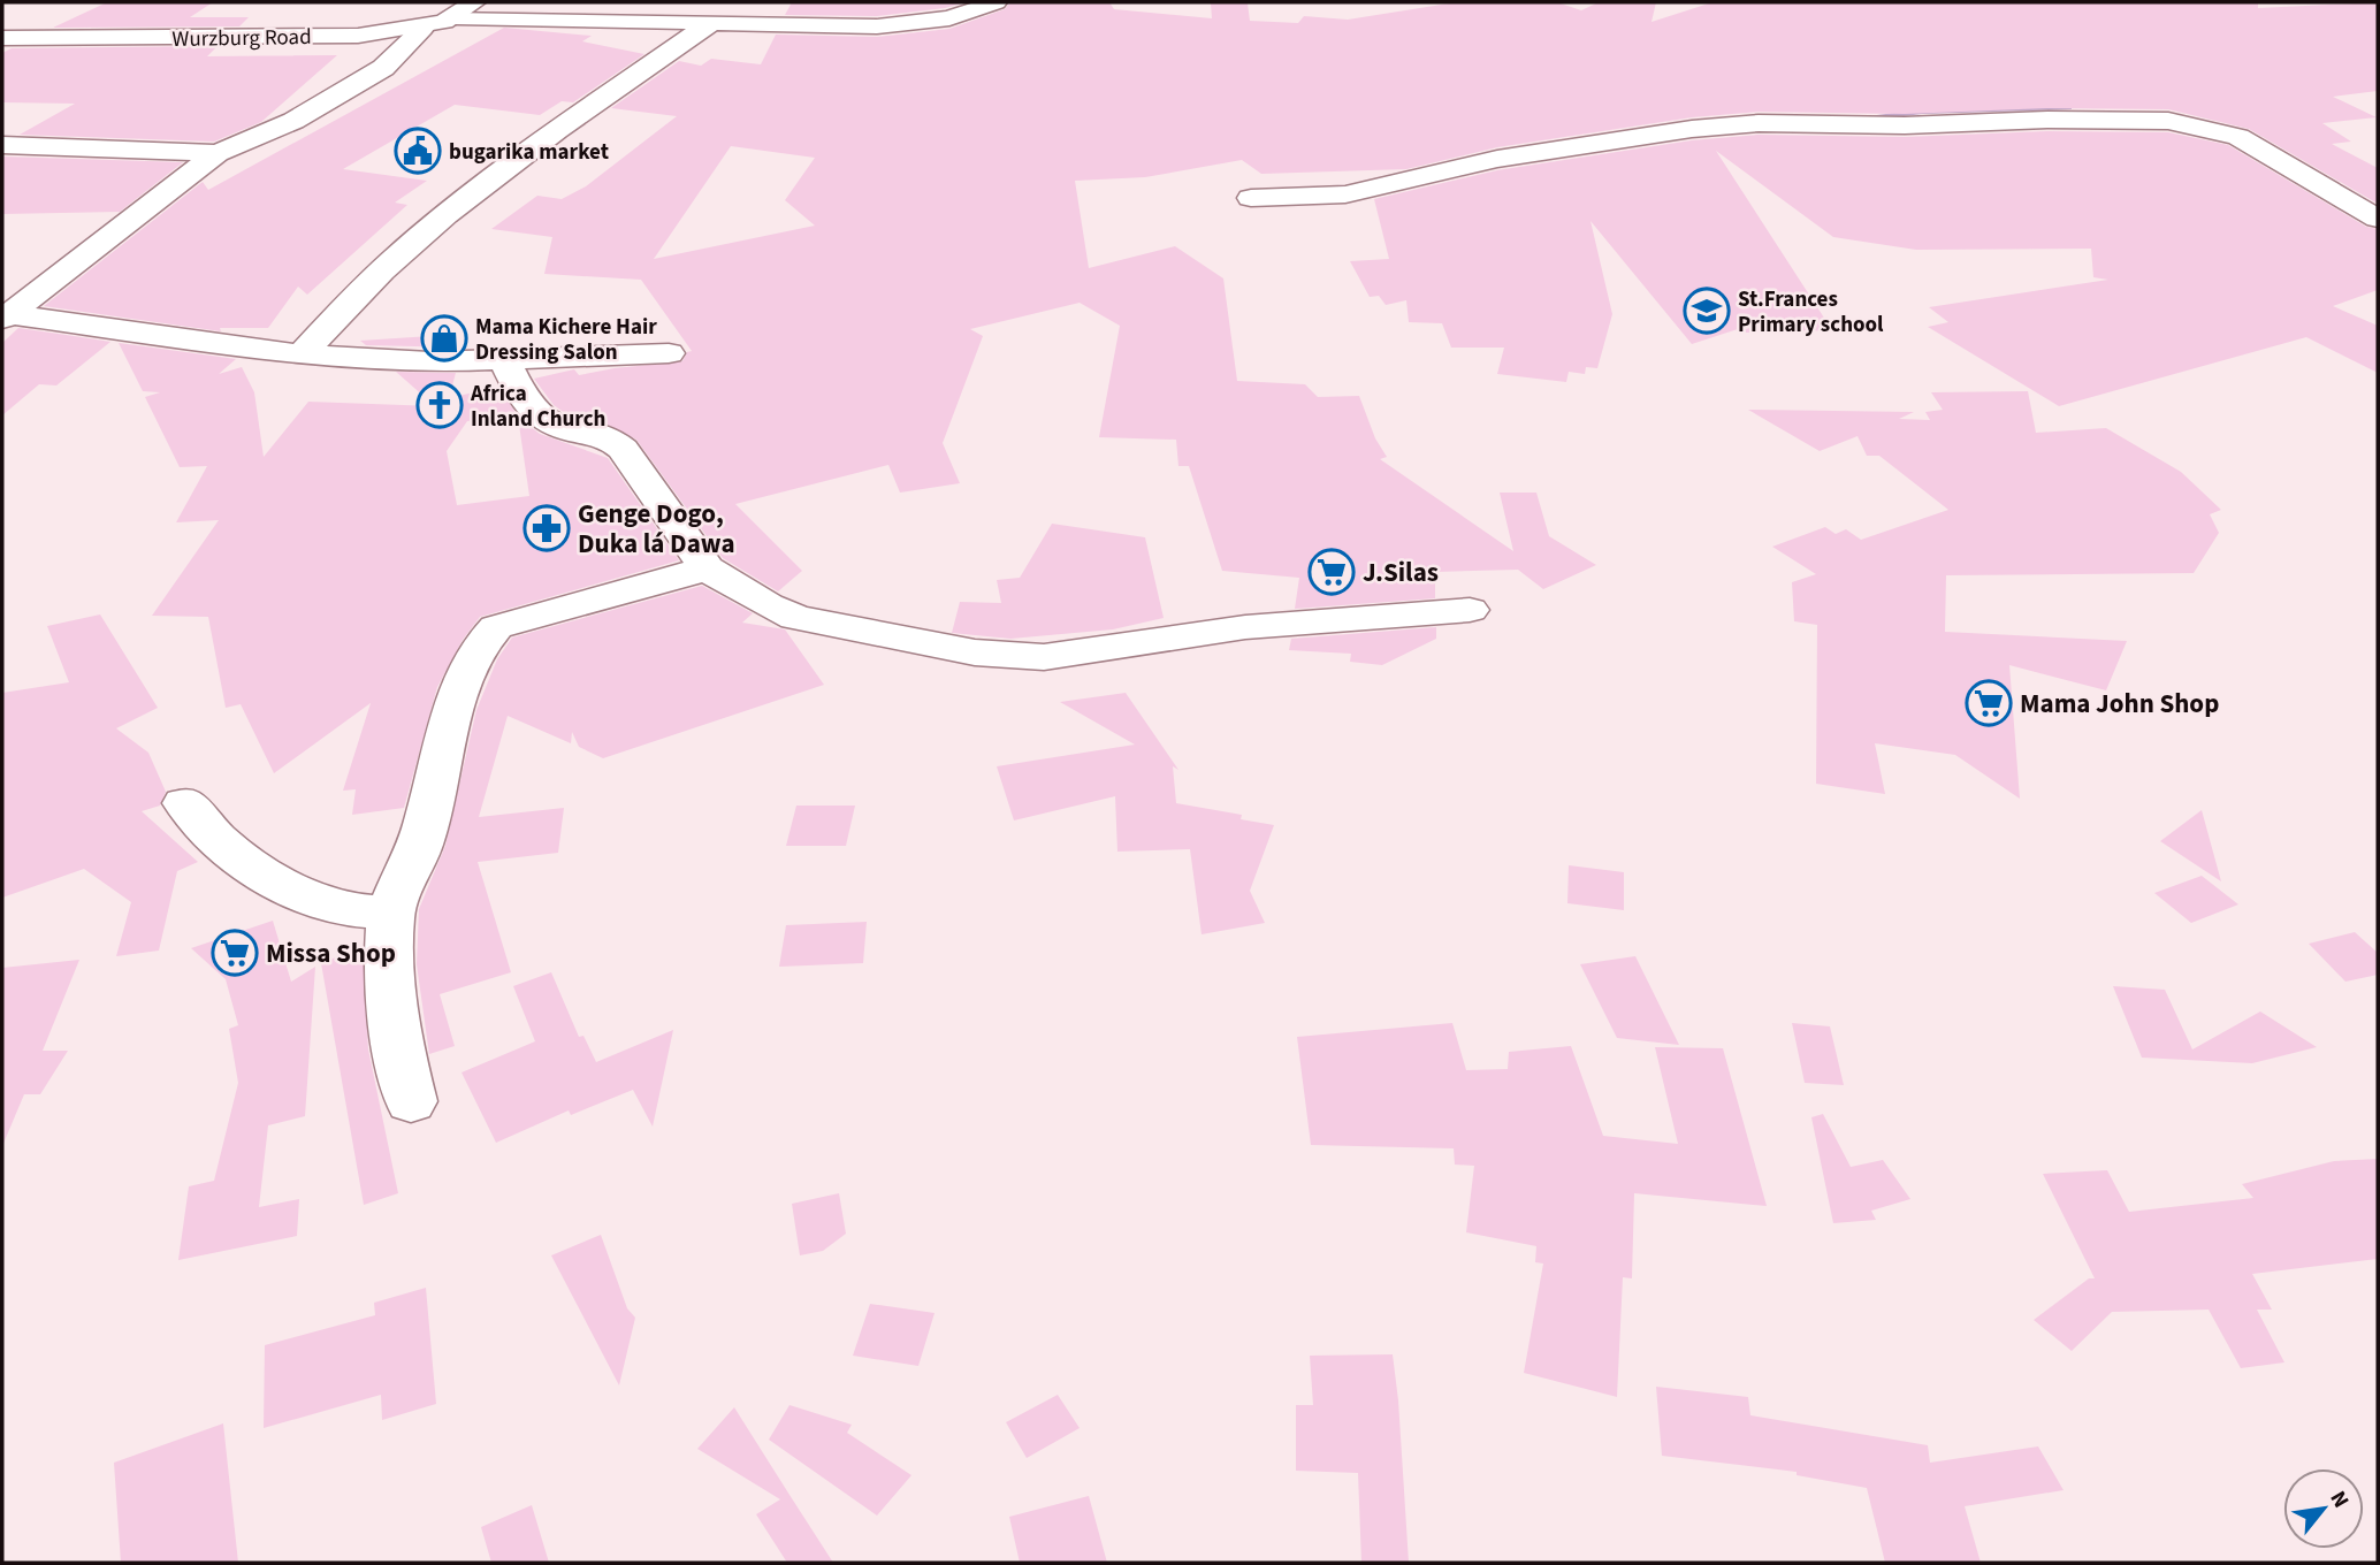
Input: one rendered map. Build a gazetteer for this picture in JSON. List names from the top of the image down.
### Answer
{
  "streets": {
    "street": ["Wurzburg Road"]
  },
  "places": {
    "public building": ["bugarika market"],
    "school or university": ["St.Frances Primary school"],
    "shop": ["Mama Kichere Hair Dressing Salon"],
    "church": ["Africa Inland Church"],
    "pharmacy": ["Genge Dogo, Duka lá Dawa"],
    "supermarket": ["J.Silas", "Mama John Shop", "Missa Shop"]
  },
  "north": "top right"
}
